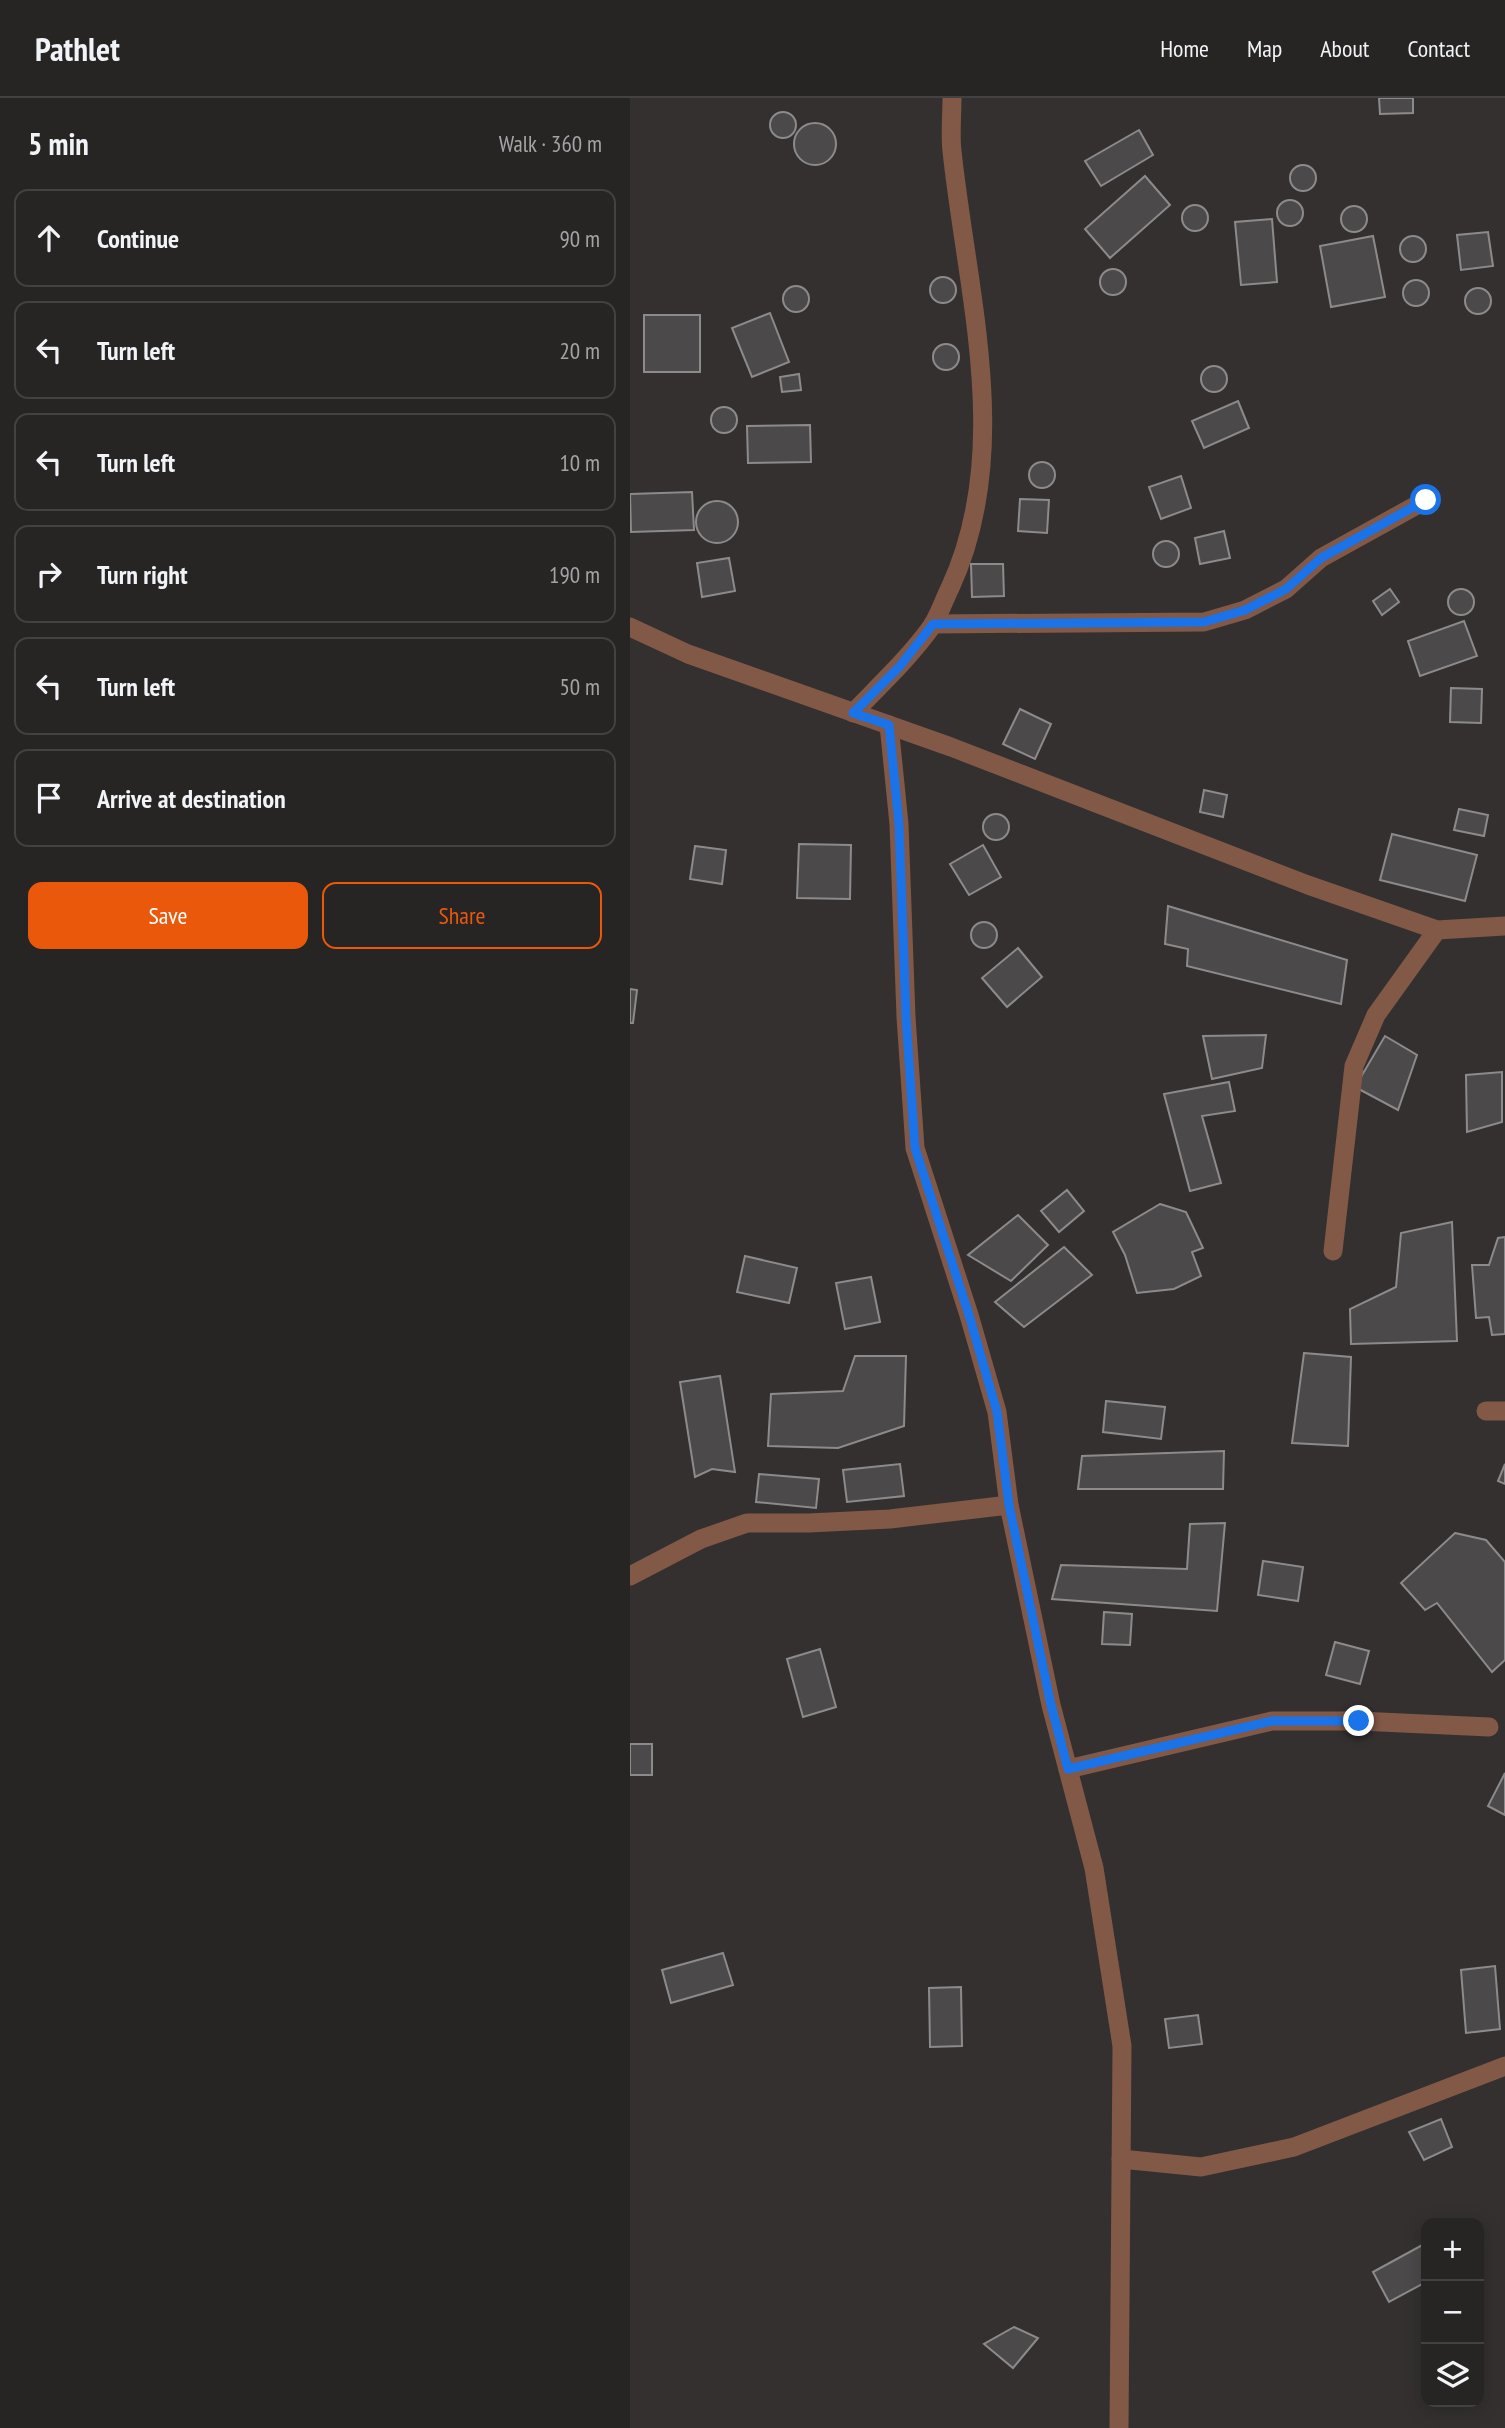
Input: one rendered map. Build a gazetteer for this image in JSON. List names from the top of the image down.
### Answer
{
  "page": {
    "header": "Pathlet",
    "nav": [
      "Home",
      "Map",
      "About",
      "Contact"
    ],
    "heading": ["5 min", "Walk · 360 m"],
    "list": [
      ["Continue", "90 m"],
      ["Turn left", "20 m"],
      ["Turn left", "10 m"],
      ["Turn right", "190 m"],
      ["Turn left", "50 m"],
      "Arrive at destination"
    ],
    "buttons": ["Save", "Share"],
    "map_buttons": ["+", "−"]
  }
}
